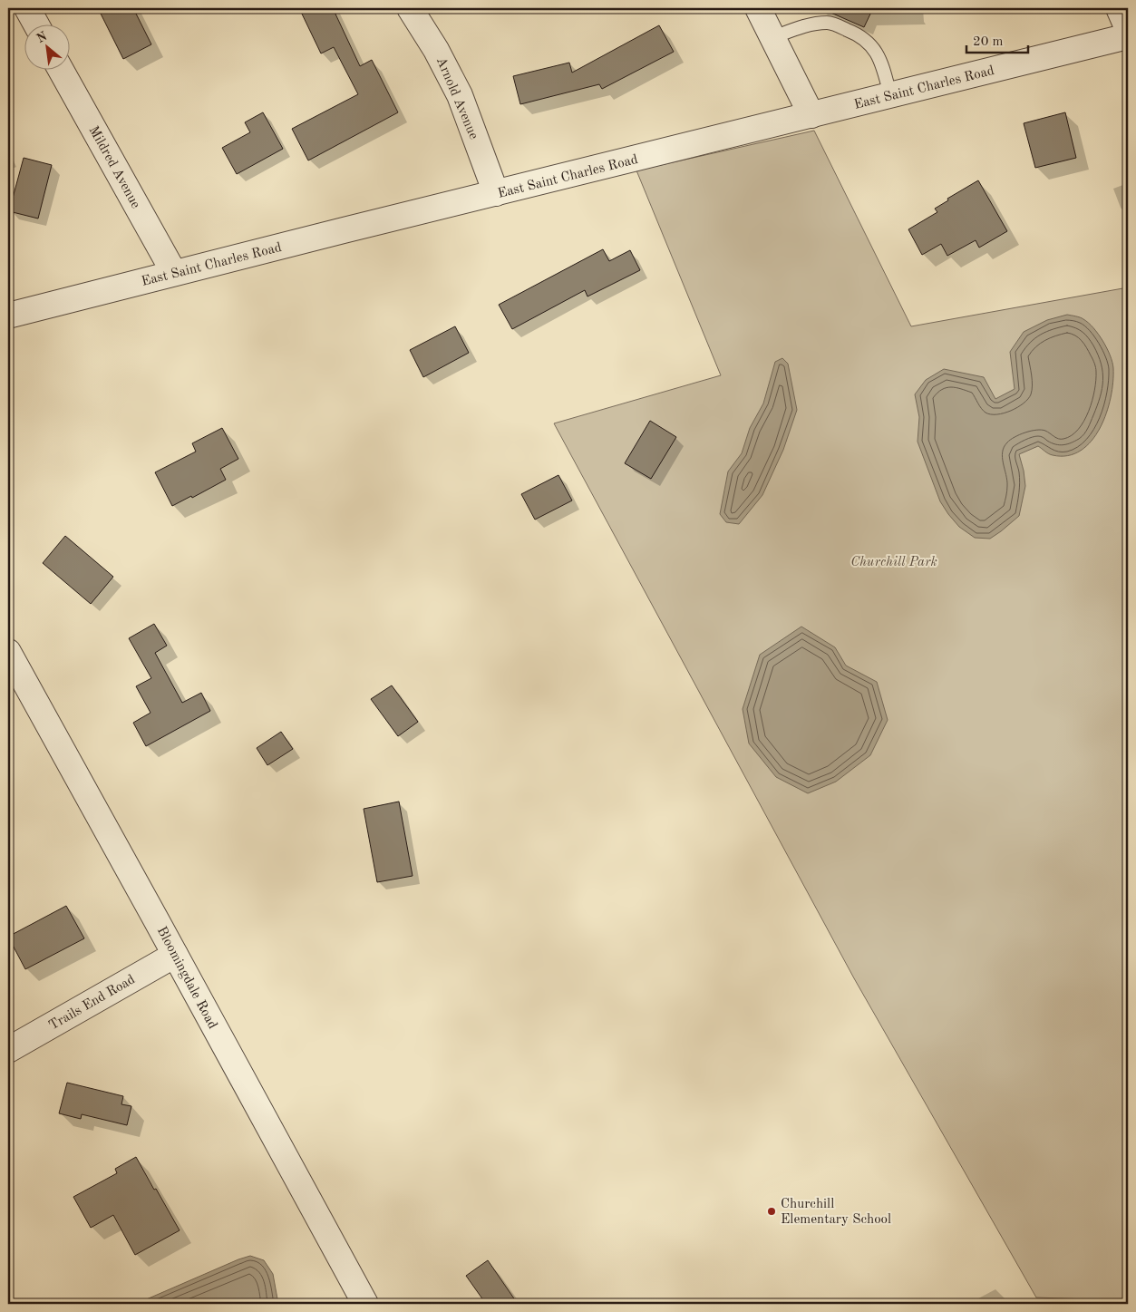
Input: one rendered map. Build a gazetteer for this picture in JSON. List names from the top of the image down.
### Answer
{
  "streets": {
    "street": [
      "East Saint Charles Road",
      "Arnold Avenue",
      "Mildred Avenue",
      "Bloomingdale Road",
      "Trails End Road"
    ]
  },
  "crossings": [
    ["East Saint Charles Road", "Arnold Avenue"],
    ["East Saint Charles Road", "Mildred Avenue"],
    ["Bloomingdale Road", "Trails End Road"]
  ],
  "parks": ["Churchill Park"],
  "places": ["Churchill Elementary School"],
  "scale_bar": "20 m",
  "north": "top left"
}
